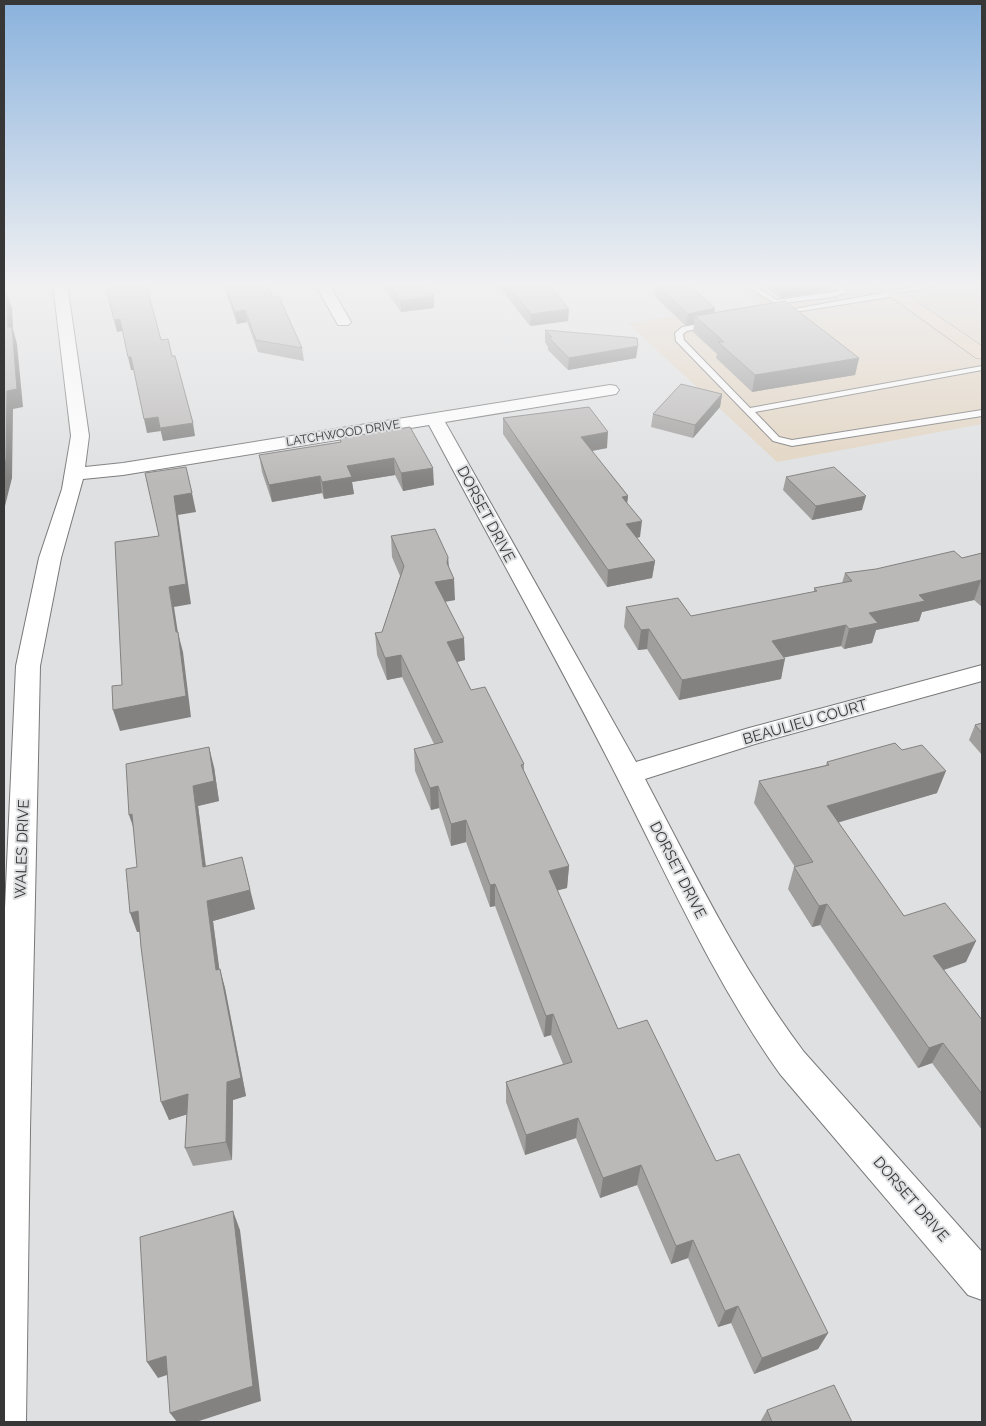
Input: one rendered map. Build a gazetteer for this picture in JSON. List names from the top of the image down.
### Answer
{
  "streets": {
    "street": [
      "LATCHWOOD DRIVE",
      "DORSET DRIVE",
      "BEAULIEU COURT",
      "WALES DRIVE"
    ]
  },
  "crossings": [
    ["LATCHWOOD DRIVE", "DORSET DRIVE"],
    ["LATCHWOOD DRIVE", "WALES DRIVE"],
    ["DORSET DRIVE", "BEAULIEU COURT"]
  ]
}
